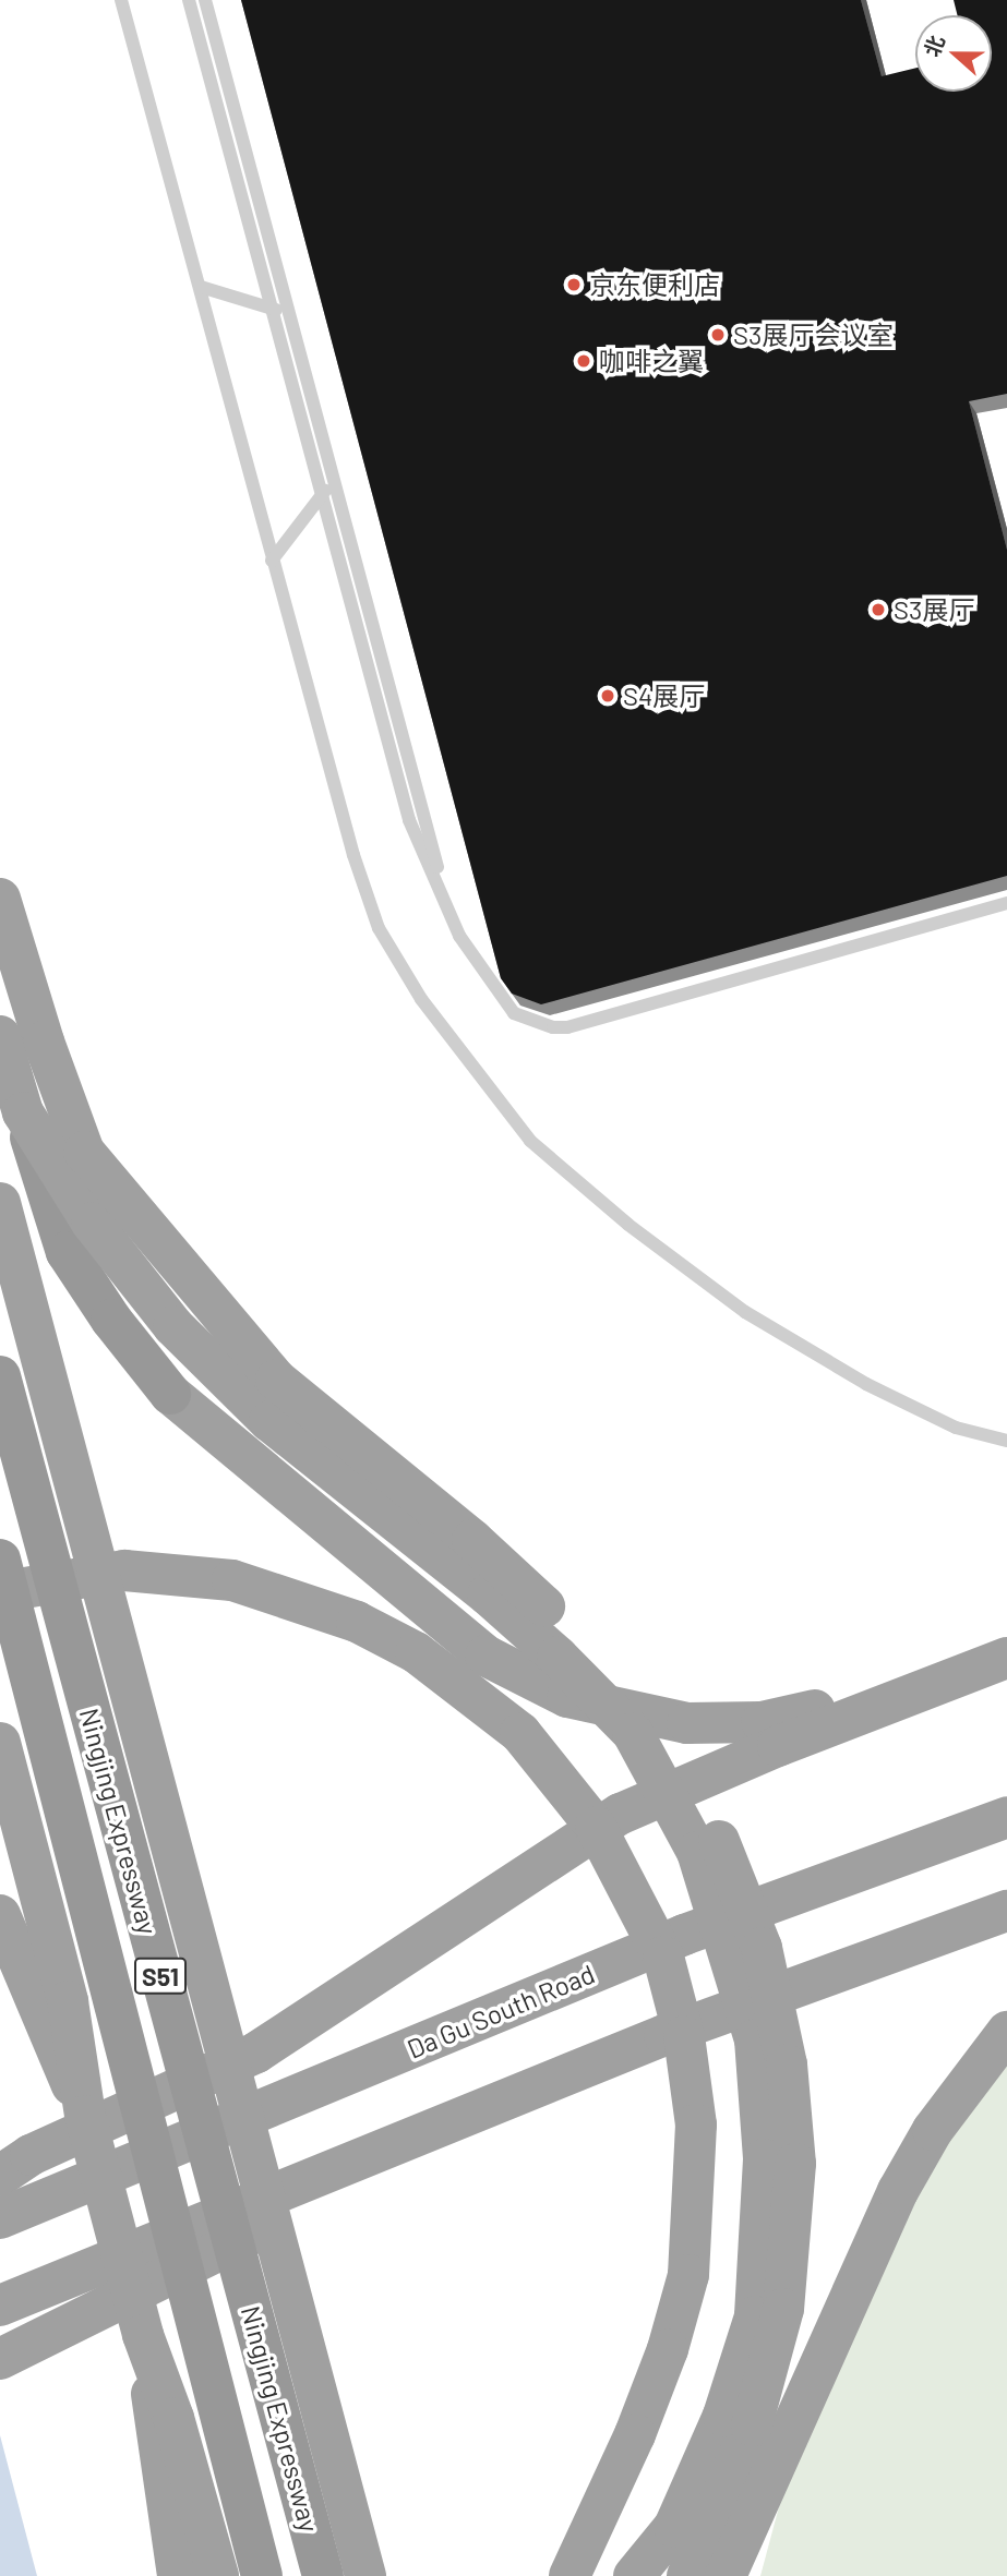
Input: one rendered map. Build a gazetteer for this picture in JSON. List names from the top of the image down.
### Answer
{
  "streets": {
    "highway": ["Ningjing Expressway", "S51", "Da Gu South Road"]
  },
  "places": [
    "京东便利店",
    "S3展厅会议室",
    "咖啡之翼",
    "S3展厅",
    "S4展厅"
  ],
  "north": "left"
}
